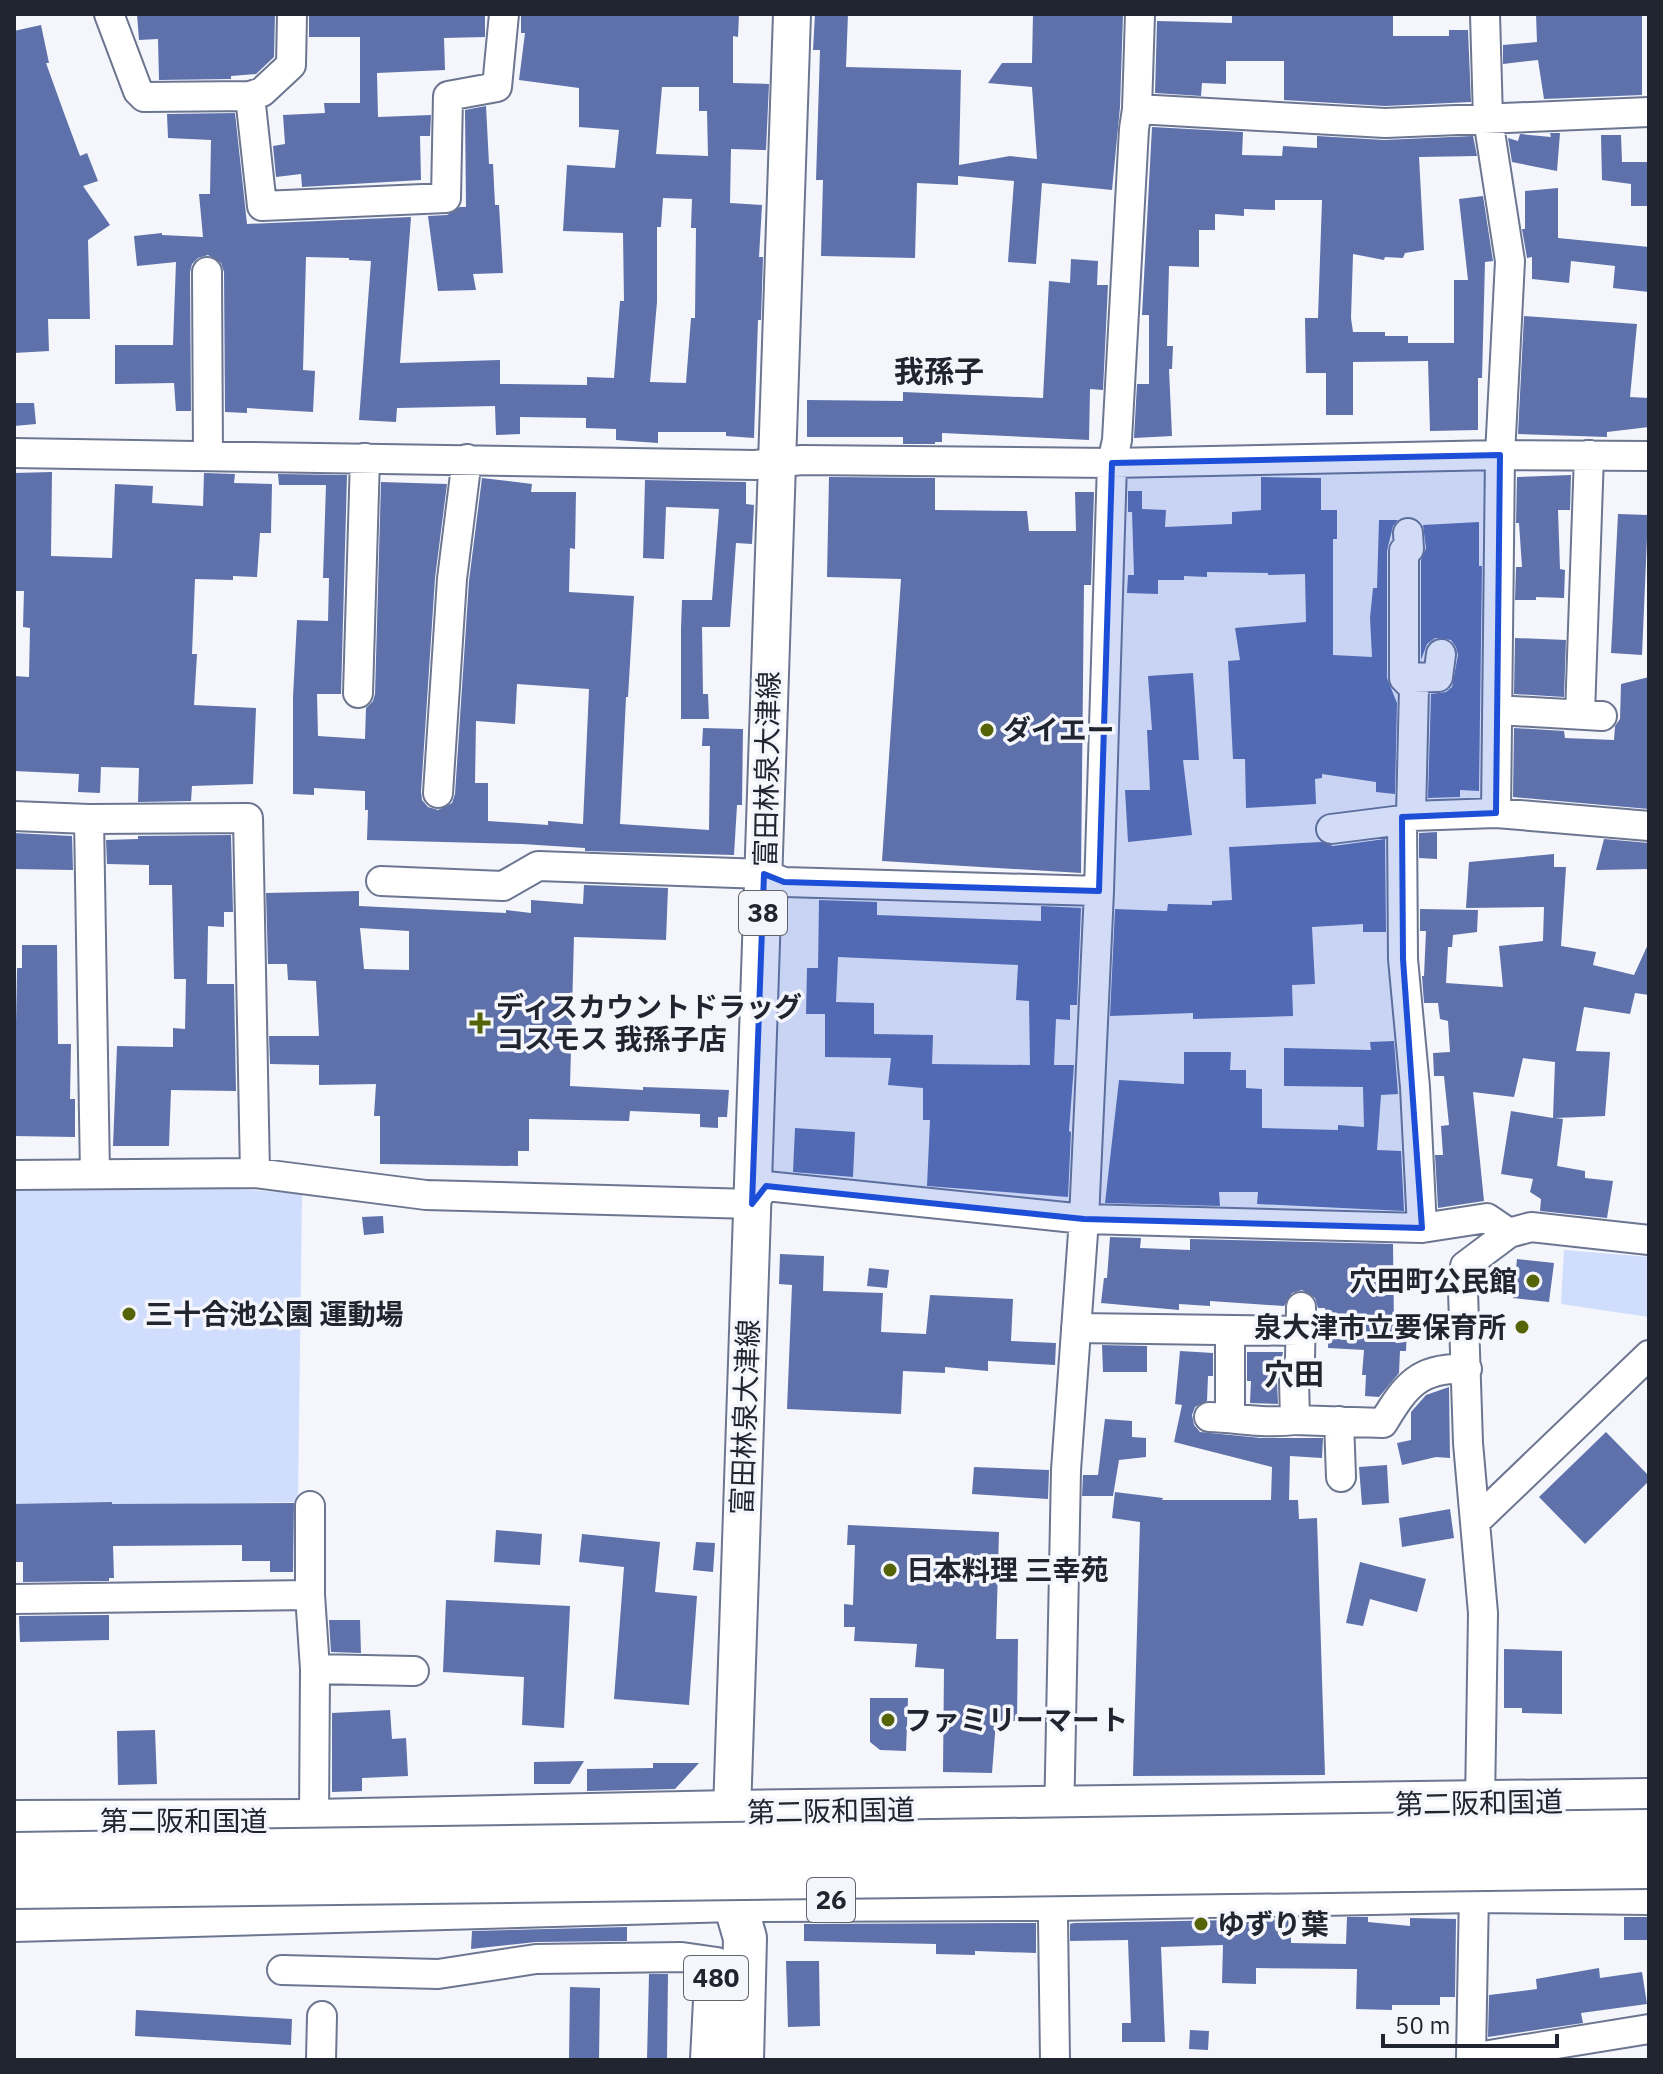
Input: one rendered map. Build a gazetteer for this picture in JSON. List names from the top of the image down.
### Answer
{
  "streets": {
    "highway": ["第二阪和国道", "26", "480"],
    "main road": ["富田林泉大津線", "38"]
  },
  "crossings": [
    ["富田林泉大津線", "第二阪和国道"],
    ["富田林泉大津線", "480"],
    ["第二阪和国道", "480"],
    ["26", "480"]
  ],
  "districts": ["我孫子", "穴田"],
  "places": {
    "other": [
      "ダイエー",
      "穴田町公民館",
      "三十合池公園 運動場",
      "泉大津市立要保育所",
      "日本料理 三幸苑",
      "ファミリーマート",
      "ゆずり葉"
    ],
    "health": ["ディスカウントドラッグ コスモス 我孫子店"]
  },
  "scale_bar": "50 m"
}
